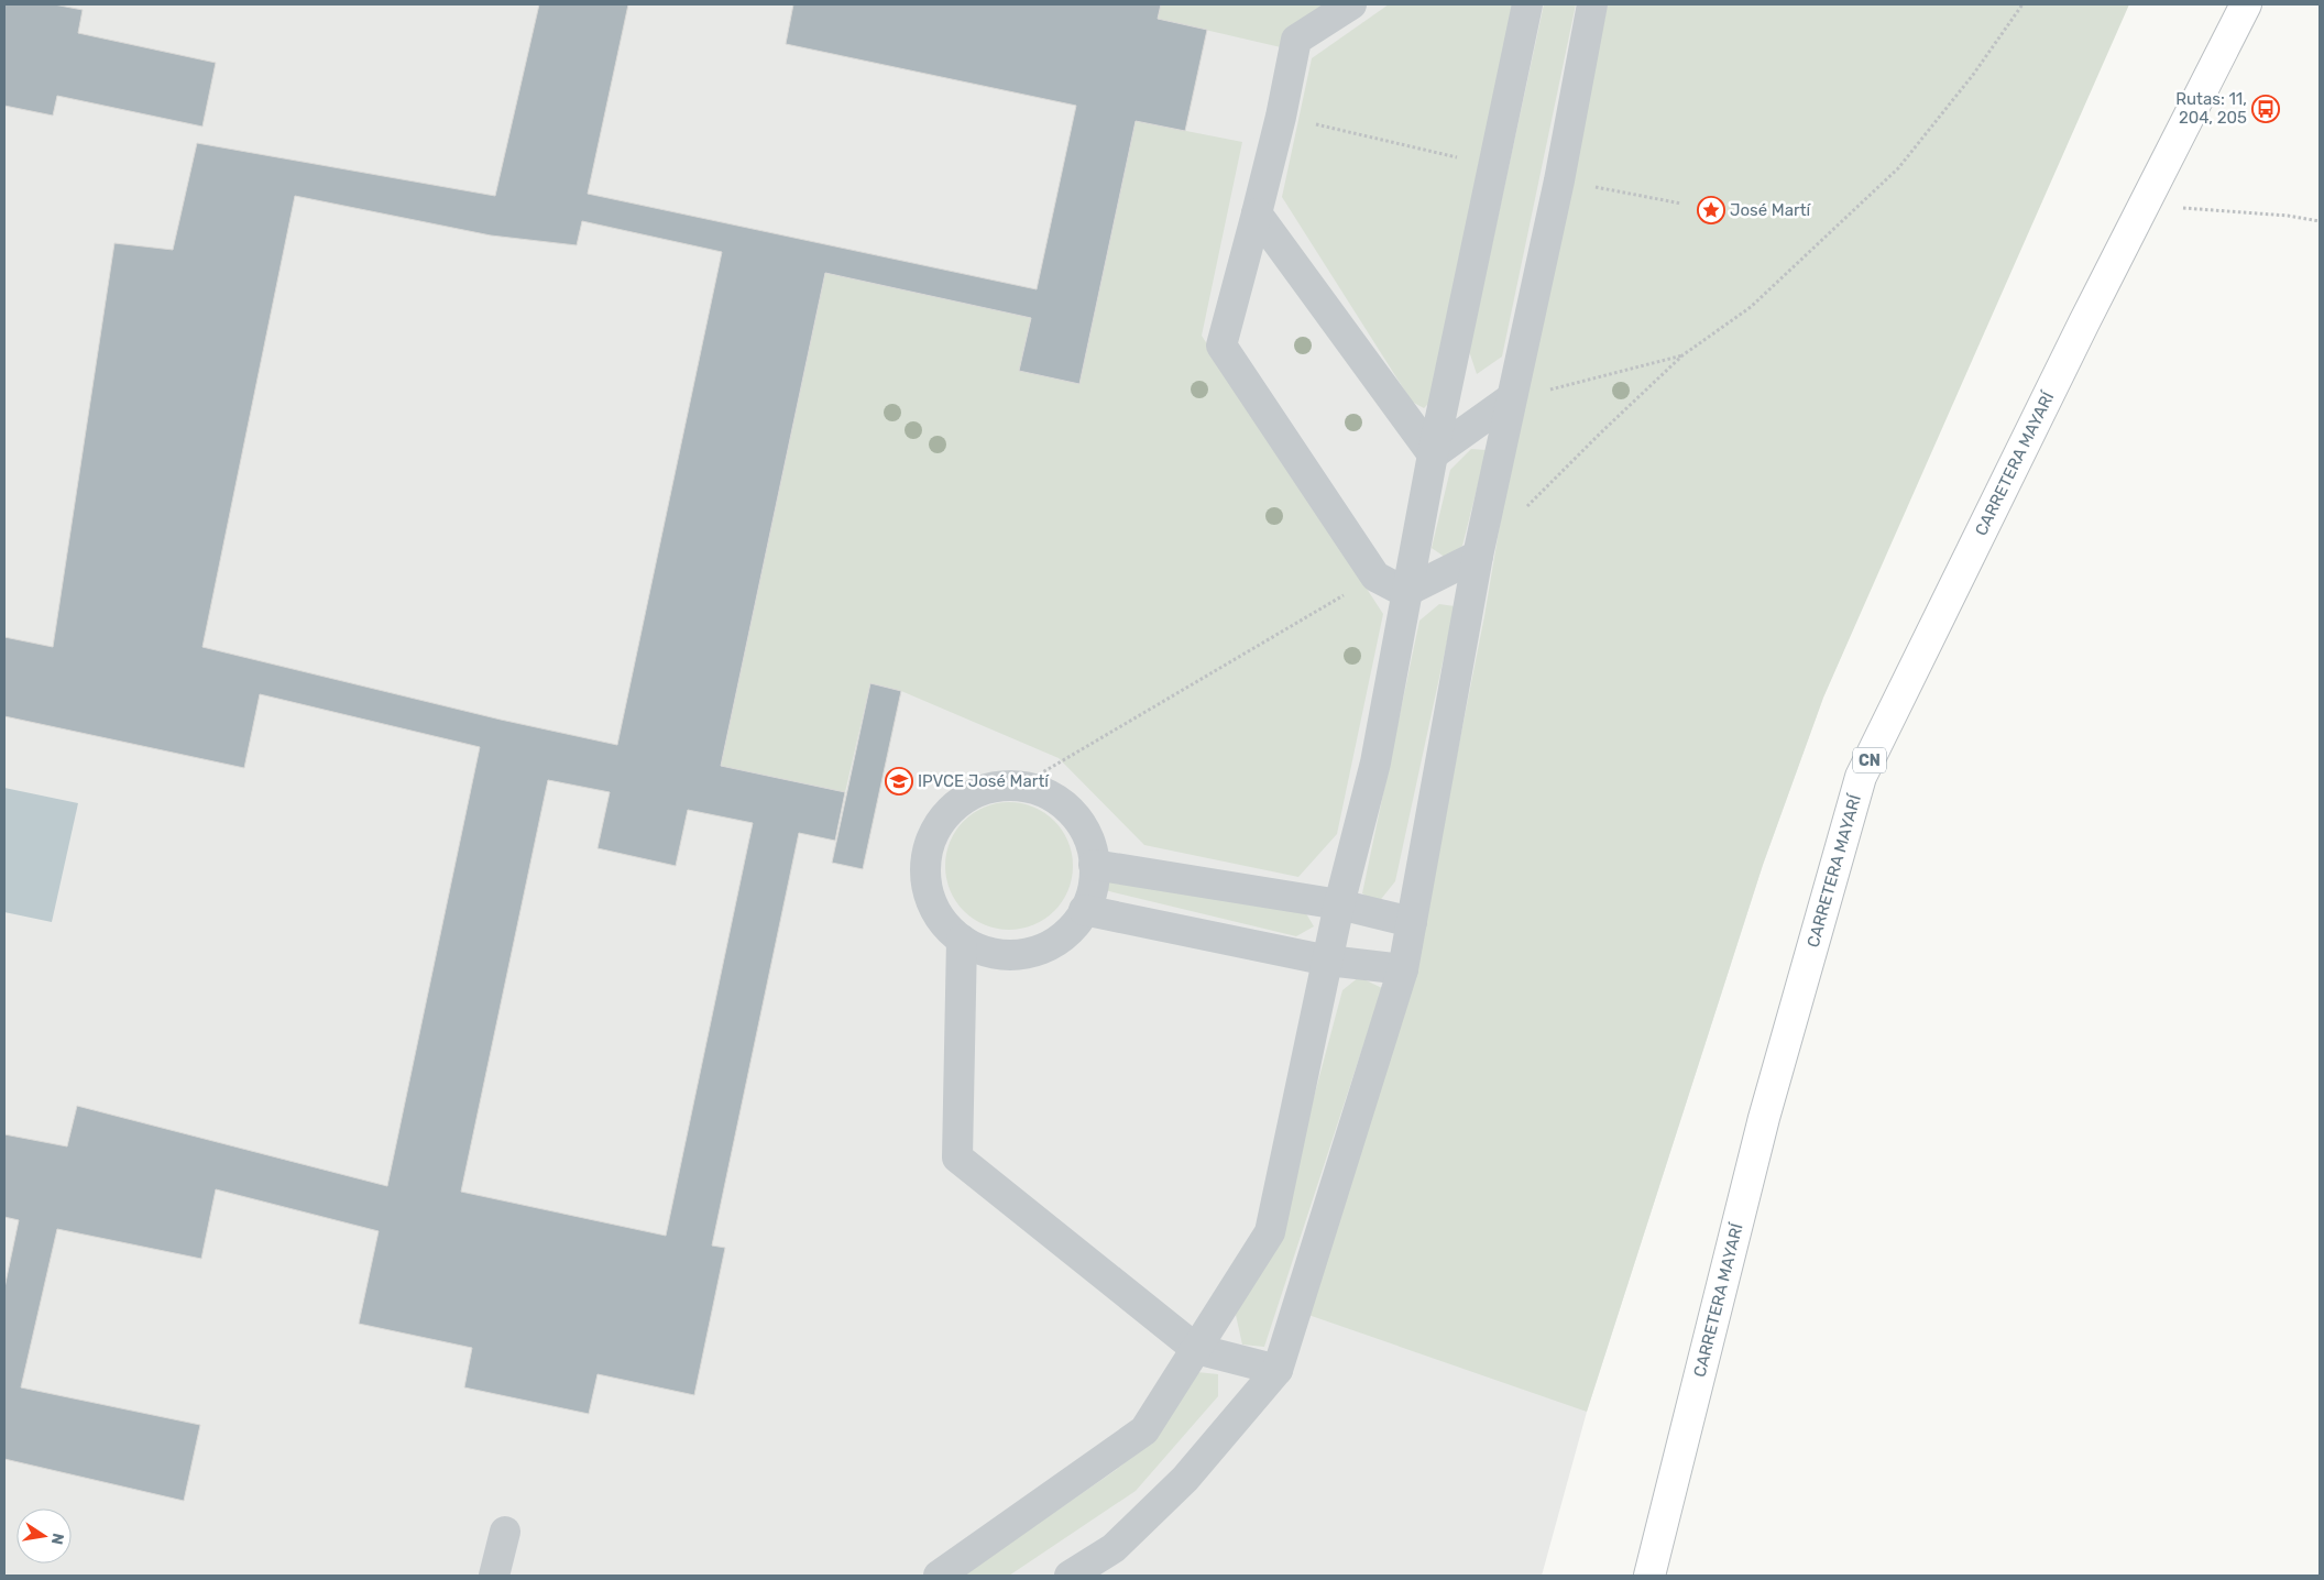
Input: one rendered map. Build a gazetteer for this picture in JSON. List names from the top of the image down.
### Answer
{
  "streets": {
    "main road": ["CARRETERA MAYARÍ", "CN"]
  },
  "places": {
    "bus stop": ["Rutas: 11, 204, 205"],
    "place": ["José Martí"],
    "school or university": ["IPVCE José Martí"]
  },
  "north": "right"
}
